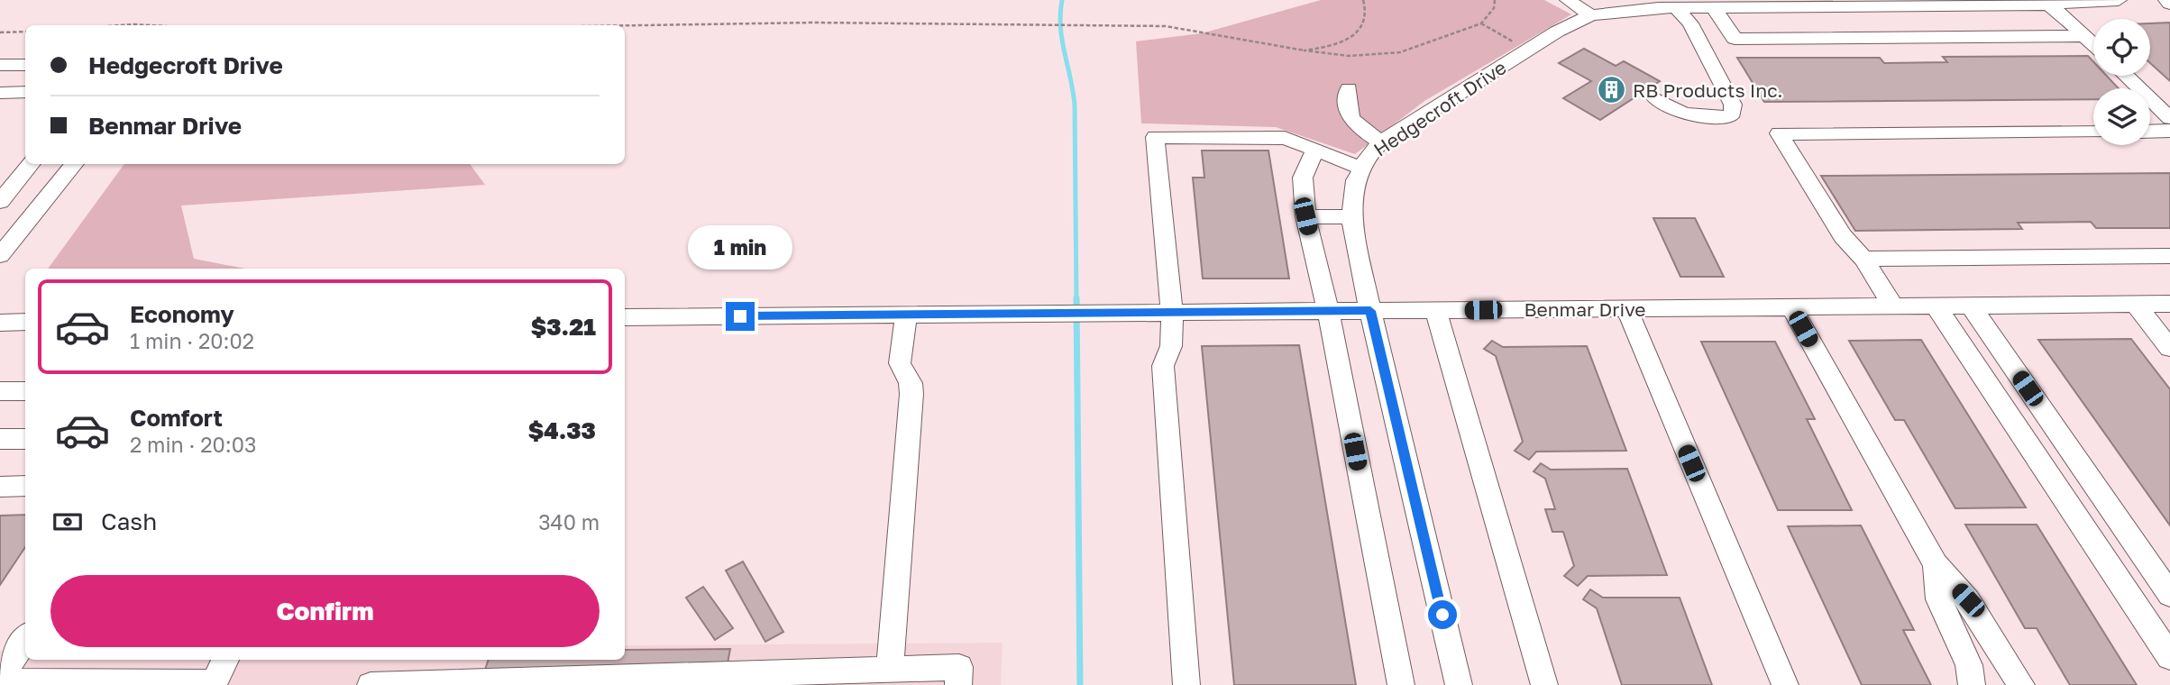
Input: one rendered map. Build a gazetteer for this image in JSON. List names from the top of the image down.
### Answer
{
  "streets": {
    "street": ["Hedgecroft Drive", "Benmar Drive"]
  },
  "crossings": [
    ["Hedgecroft Drive", "Benmar Drive"]
  ],
  "places": {
    "building": ["RB Products Inc."]
  },
  "page": {
    "banner": ["Hedgecroft Drive", "Benmar Drive"],
    "bubble": "1 min",
    "list": [
      {
        "name": "Economy",
        "note": "1 min · 20:02",
        "value": "$3.21"
      },
      {
        "name": "Comfort",
        "note": "2 min · 20:03",
        "value": "$4.33"
      }
    ],
    "pay": ["Cash", "340 m"],
    "buttons": "Confirm"
  }
}
